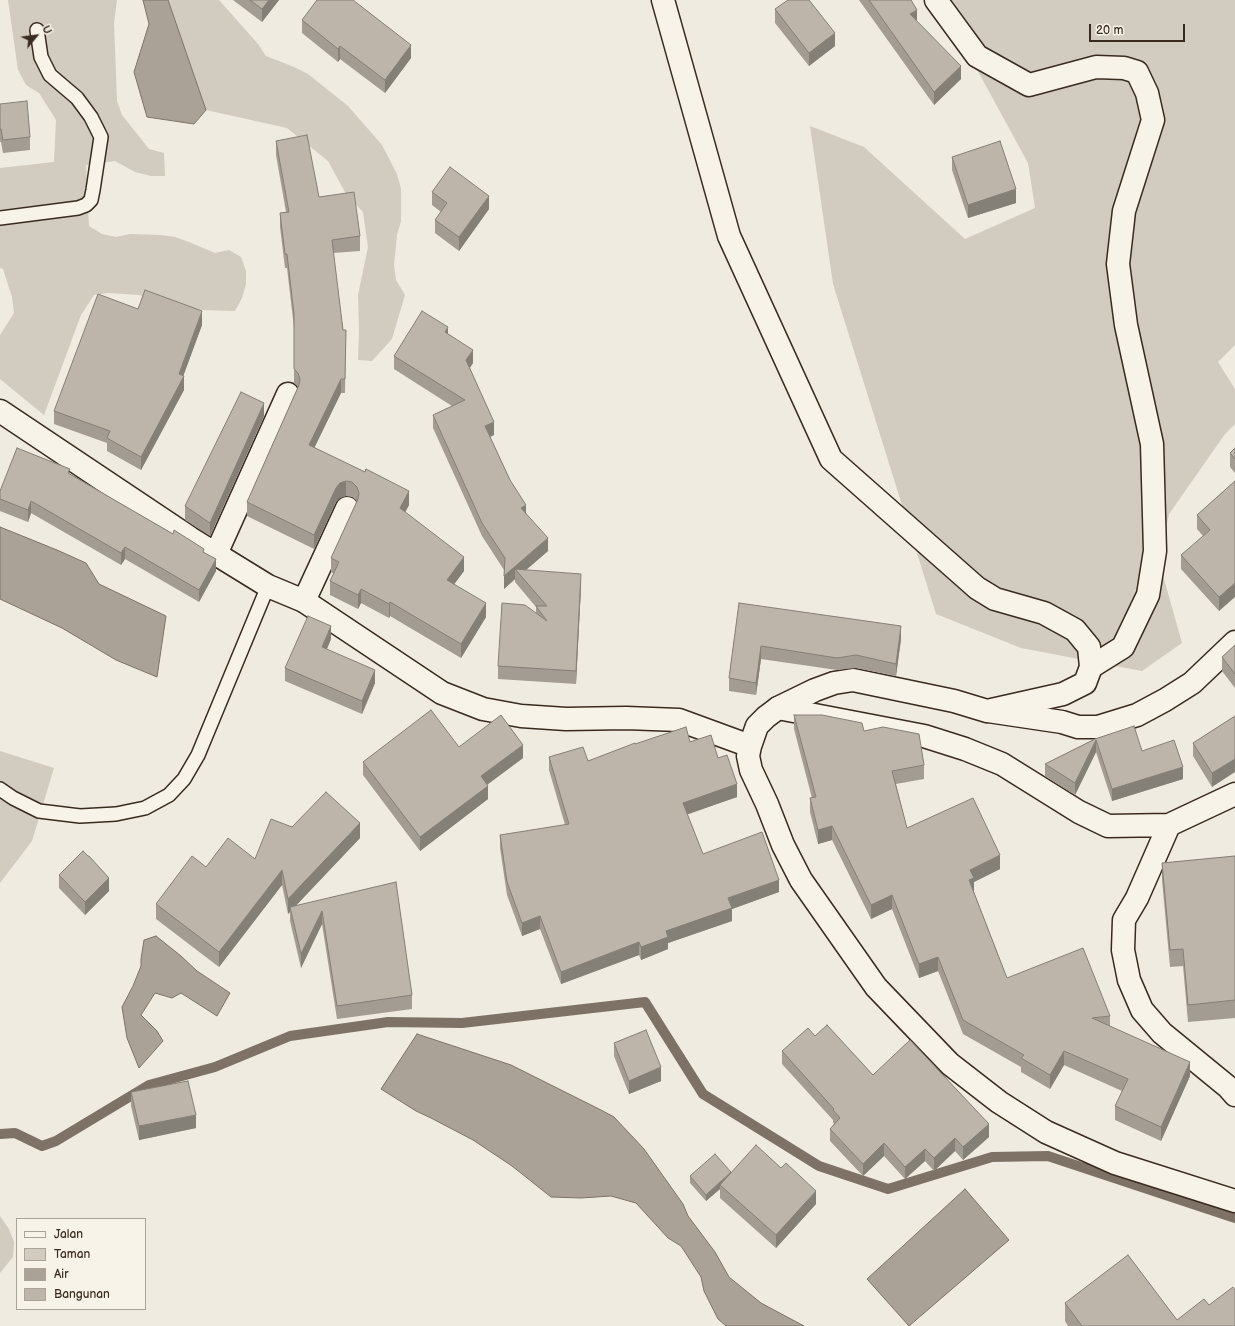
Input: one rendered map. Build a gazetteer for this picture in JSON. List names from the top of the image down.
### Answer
{
  "legend": [
    "Jalan",
    "Taman",
    "Air",
    "Bangunan"
  ],
  "scale_bar": "20 m",
  "north": "top right"
}
